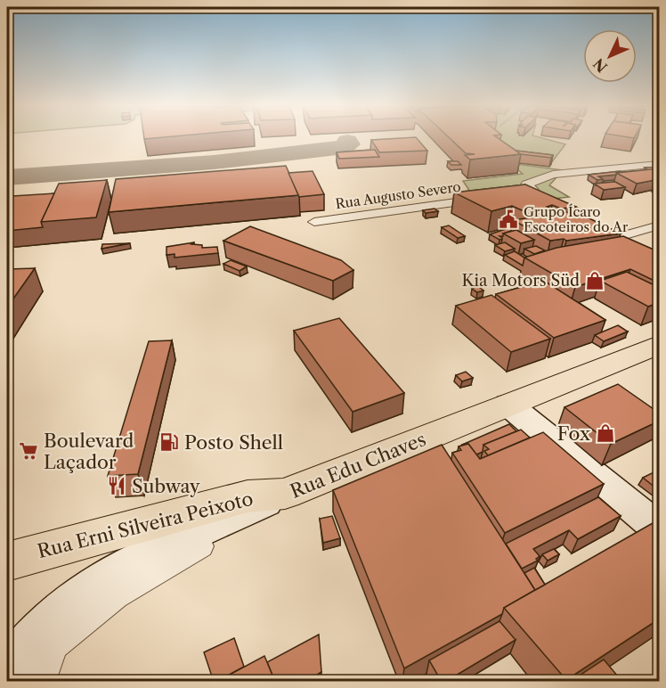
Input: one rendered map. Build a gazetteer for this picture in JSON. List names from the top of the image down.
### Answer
{
  "streets": {
    "main road": ["Rua Edu Chaves", "Rua Erni Silveira Peixoto"],
    "street": ["Rua Augusto Severo"]
  },
  "crossings": [
    ["Rua Edu Chaves", "Rua Erni Silveira Peixoto"]
  ],
  "places": {
    "public building": ["Grupo Ícaro Escoteiros do Ar"],
    "shop": ["Kia Motors Süd", "Fox"],
    "fuel station": ["Posto Shell"],
    "supermarket": ["Boulevard Laçador"],
    "restaurant": ["Subway"]
  },
  "north": "bottom left"
}
